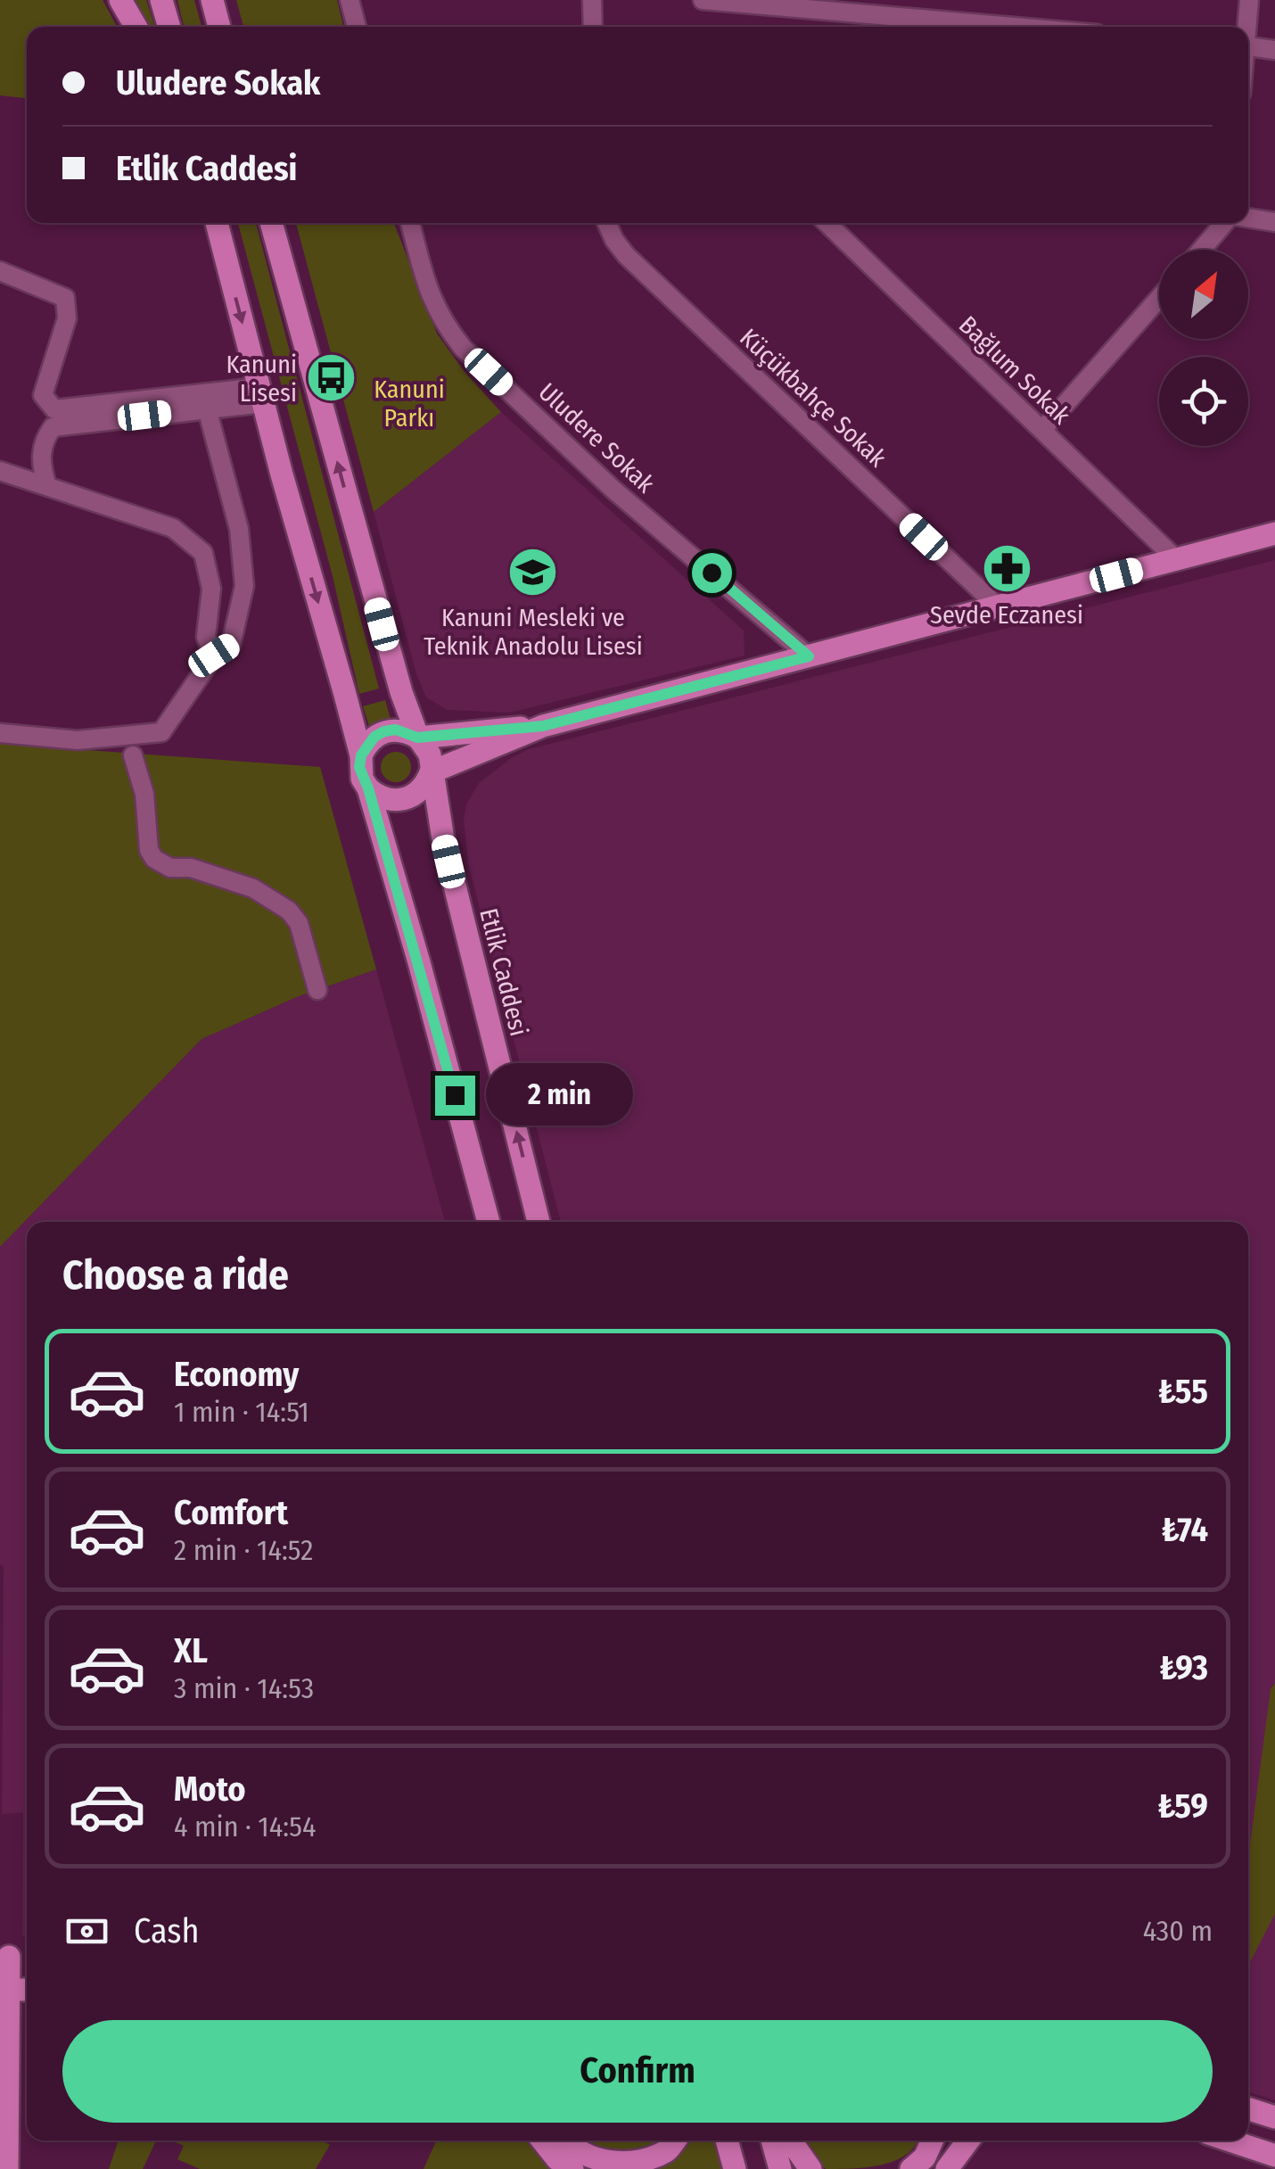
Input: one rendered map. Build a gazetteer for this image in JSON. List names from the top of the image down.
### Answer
{
  "streets": {
    "main road": ["Etlik Caddesi"],
    "street": ["Bağlum Sokak", "Küçükbahçe Sokak", "Uludere Sokak"]
  },
  "parks": ["Kanuni Parkı"],
  "places": {
    "bus stop": ["Kanuni Lisesi"],
    "pharmacy": ["Sevde Eczanesi"],
    "school or university": ["Kanuni Mesleki ve Teknik Anadolu Lisesi"]
  },
  "north": "top right",
  "page": {
    "banner": ["Uludere Sokak", "Etlik Caddesi"],
    "bubble": "2 min",
    "heading": "Choose a ride",
    "list": [
      {
        "name": "Economy",
        "note": "1 min · 14:51",
        "value": "₺55"
      },
      {
        "name": "Comfort",
        "note": "2 min · 14:52",
        "value": "₺74"
      },
      {
        "name": "XL",
        "note": "3 min · 14:53",
        "value": "₺93"
      },
      {
        "name": "Moto",
        "note": "4 min · 14:54",
        "value": "₺59"
      }
    ],
    "pay": ["Cash", "430 m"],
    "buttons": "Confirm"
  }
}
